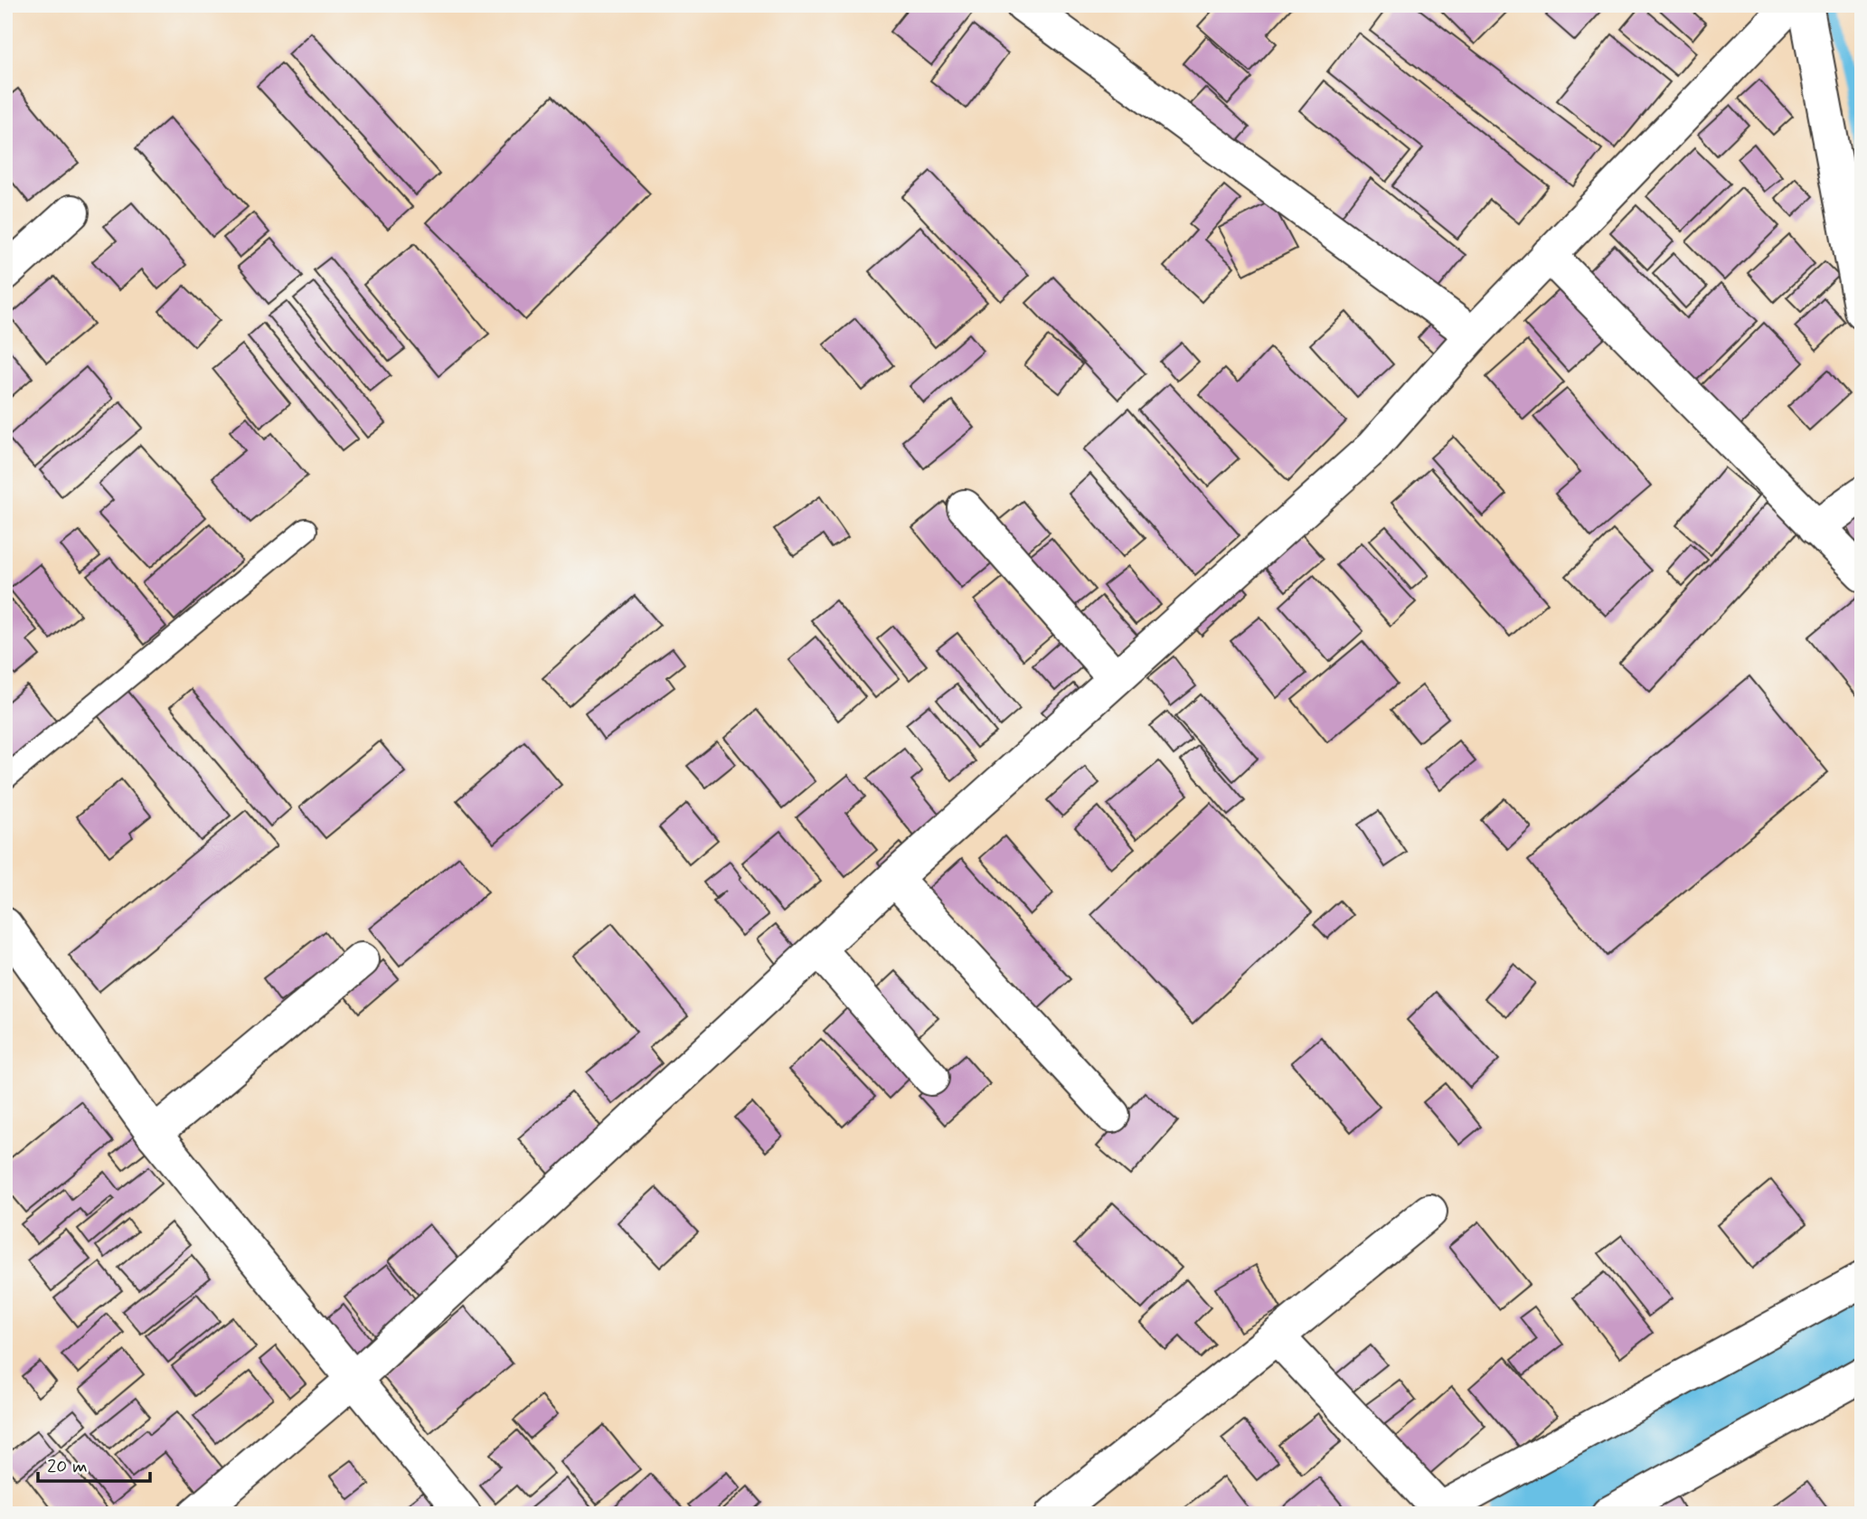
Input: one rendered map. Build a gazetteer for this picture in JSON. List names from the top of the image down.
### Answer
{
  "scale_bar": "20 m"
}
